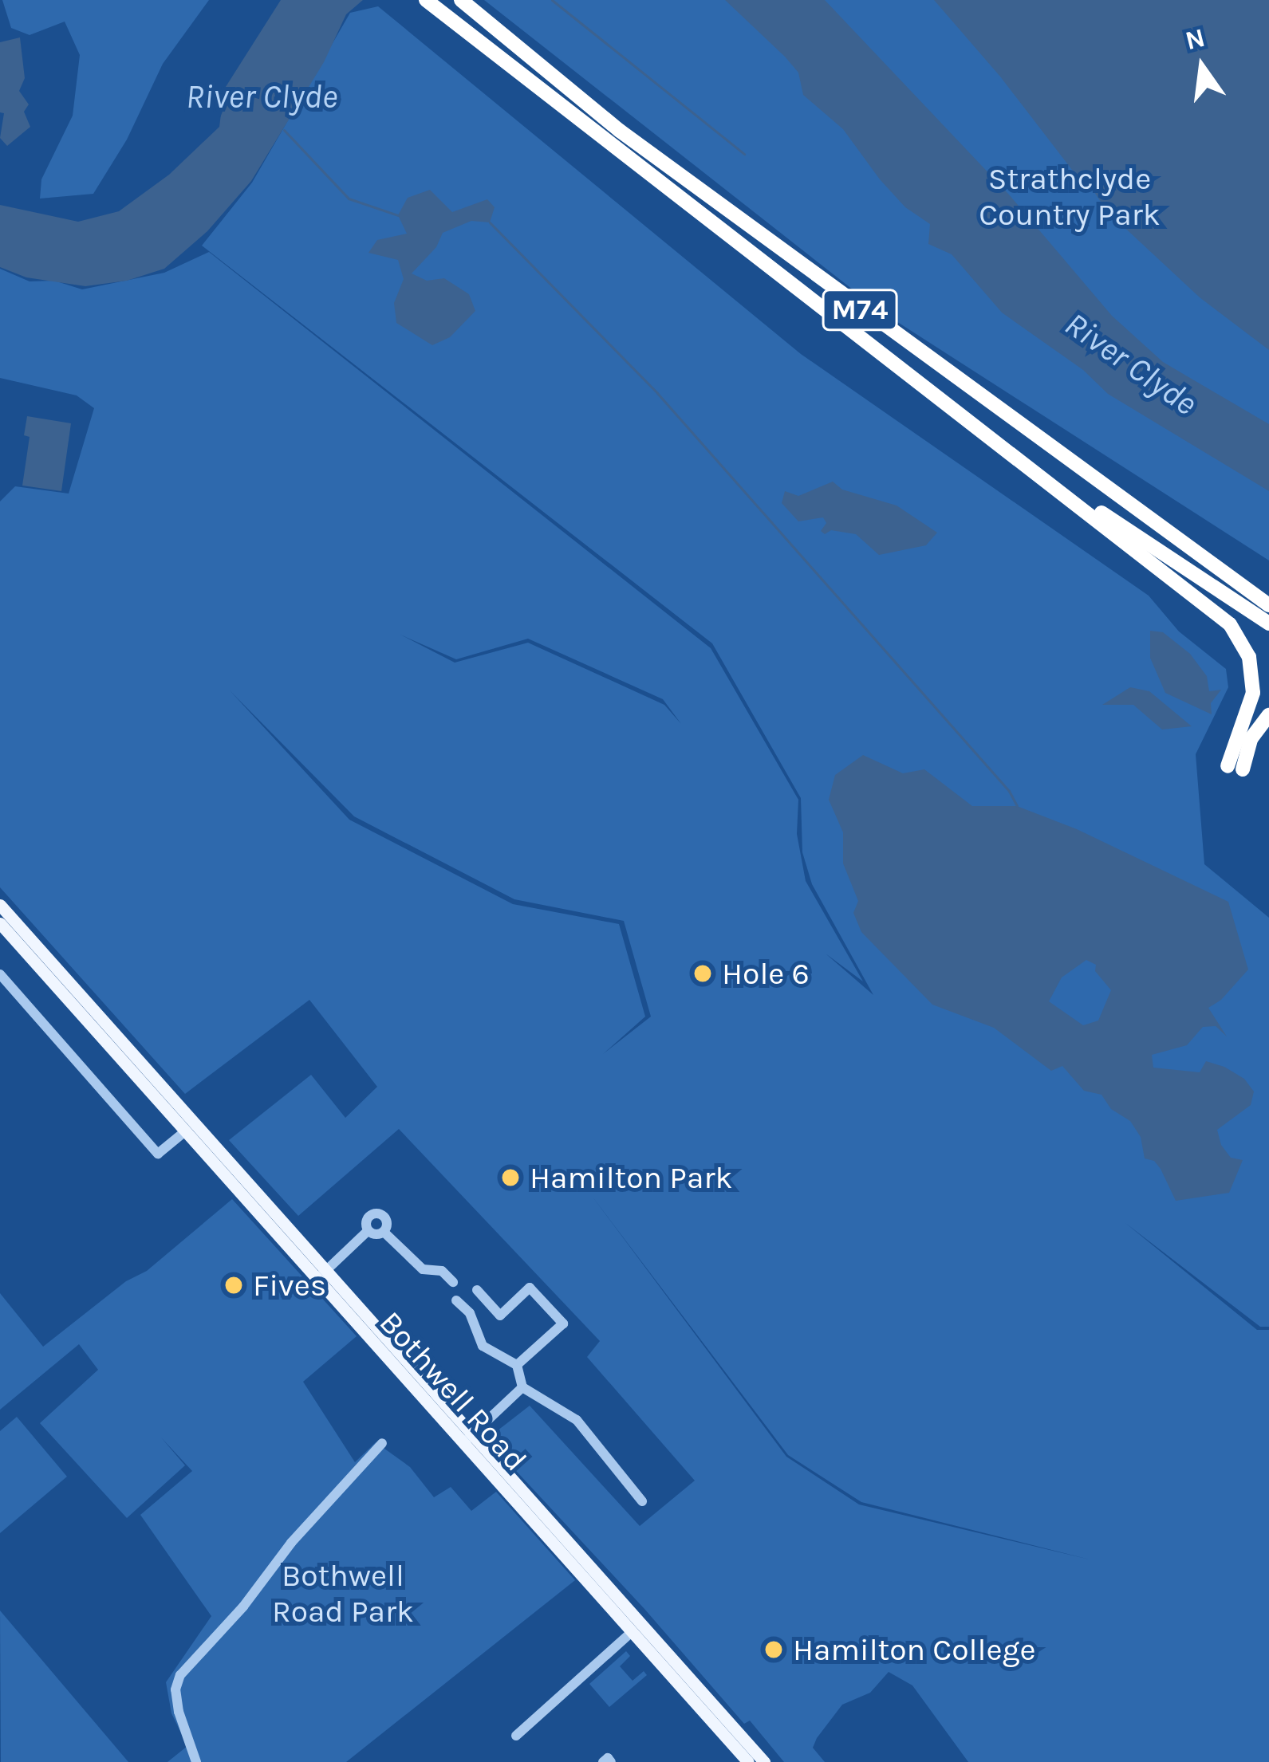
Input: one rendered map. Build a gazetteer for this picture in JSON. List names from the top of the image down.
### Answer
{
  "streets": {
    "highway": ["M74"],
    "main road": ["Bothwell Road"]
  },
  "water": ["River Clyde"],
  "parks": ["Strathclyde Country Park", "Bothwell Road Park"],
  "places": [
    "Hole 6",
    "Hamilton Park",
    "Fives",
    "Hamilton College"
  ],
  "north": "top"
}
